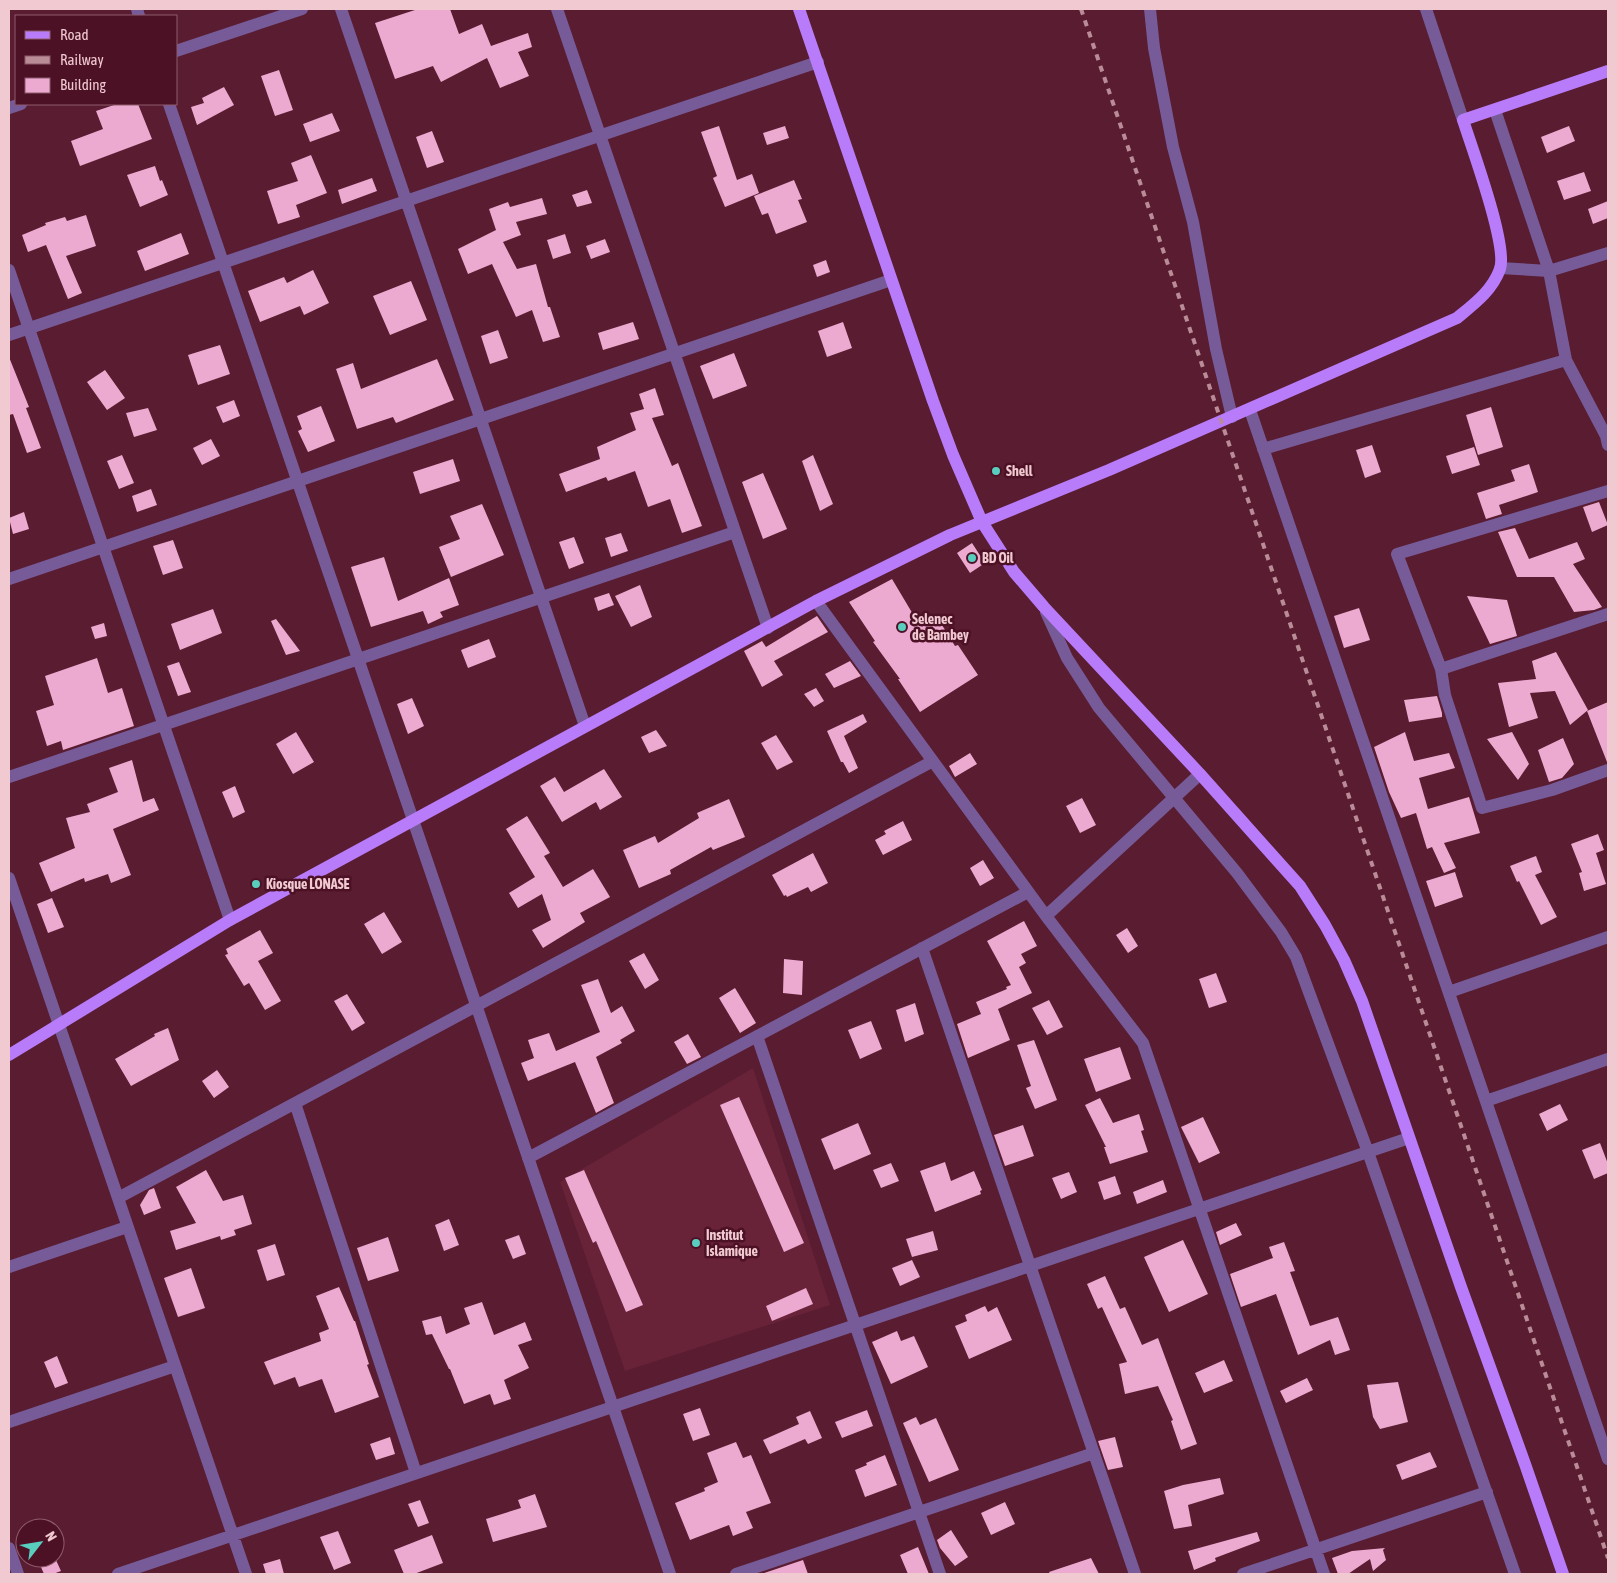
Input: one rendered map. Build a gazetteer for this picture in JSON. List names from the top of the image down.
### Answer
{
  "places": [
    "Shell",
    "BD Oil",
    "Selenec de Bambey",
    "Kiosque LONASE",
    "Institut Islamique"
  ],
  "legend": ["Road", "Railway", "Building"],
  "north": "top right"
}
